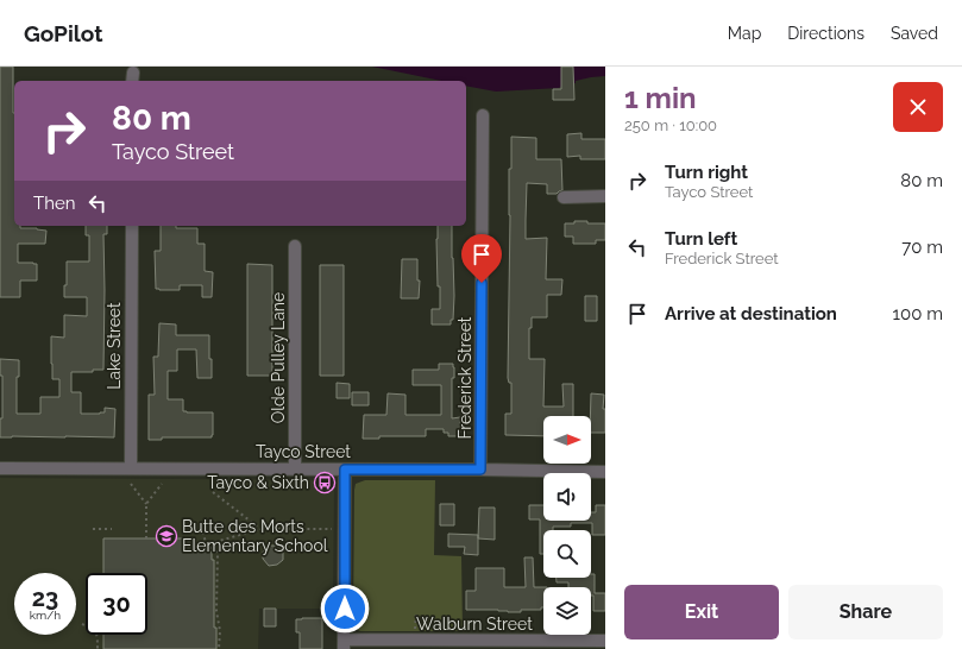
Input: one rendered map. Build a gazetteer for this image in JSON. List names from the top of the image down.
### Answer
{
  "streets": {
    "street": [
      "Lake Street",
      "Olde Pulley Lane",
      "Frederick Street",
      "Tayco Street",
      "Walburn Street"
    ]
  },
  "crossings": [
    ["Lake Street", "Tayco Street"],
    ["Olde Pulley Lane", "Tayco Street"],
    ["Frederick Street", "Tayco Street"]
  ],
  "places": {
    "bus stop": ["Tayco & Sixth"],
    "school or university": ["Butte des Morts Elementary School"]
  },
  "north": "right",
  "page": {
    "header": "GoPilot",
    "nav": ["Map", "Directions", "Saved"],
    "heading": ["1 min", "250 m · 10:00"],
    "turn": ["80 m", "Tayco Street"],
    "list": [
      {
        "name": "Turn right",
        "note": "Tayco Street",
        "value": "80 m"
      },
      {
        "name": "Turn left",
        "note": "Frederick Street",
        "value": "70 m"
      },
      {
        "name": "Arrive at destination",
        "value": "100 m"
      }
    ],
    "then": "Then",
    "speed": "23 km/h",
    "limit": "30",
    "buttons": ["Exit", "Share"]
  }
}
